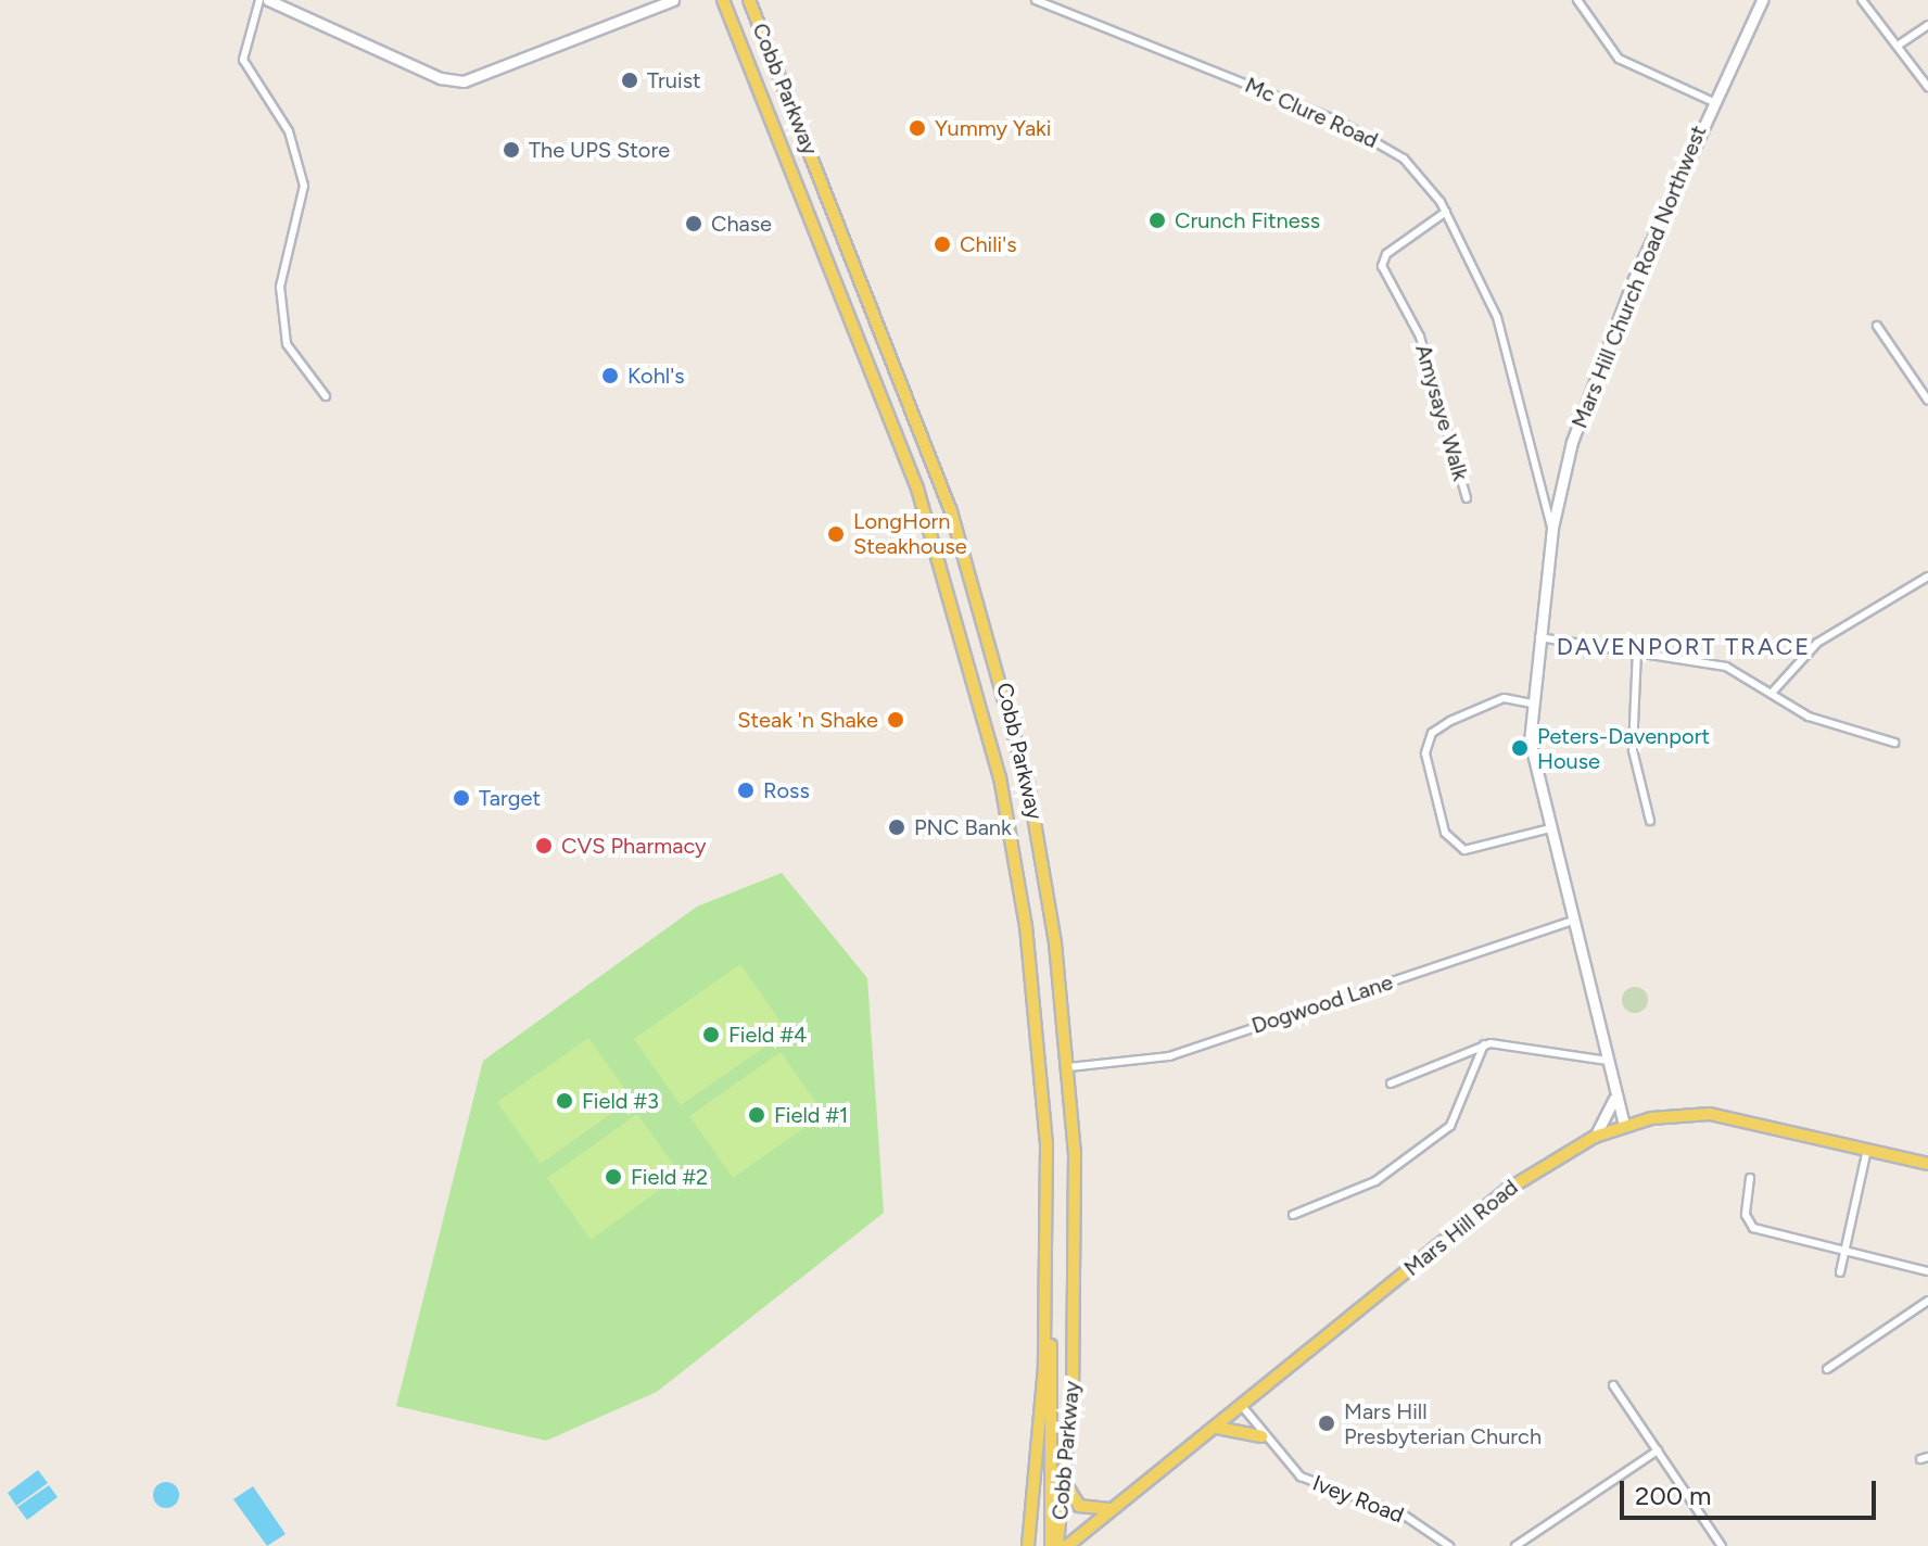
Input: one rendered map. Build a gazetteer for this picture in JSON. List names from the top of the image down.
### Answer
{
  "streets": {
    "main road": ["Cobb Parkway", "Mars Hill Road"],
    "street": [
      "Mc Clure Road",
      "Mars Hill Church Road Northwest",
      "Amysaye Walk",
      "Dogwood Lane",
      "Ivey Road"
    ]
  },
  "crossings": [
    ["Cobb Parkway", "Dogwood Lane"],
    ["Mc Clure Road", "Mars Hill Church Road Northwest"],
    ["Mc Clure Road", "Amysaye Walk"],
    ["Mars Hill Church Road Northwest", "Dogwood Lane"],
    ["Mars Hill Church Road Northwest", "Mars Hill Road"],
    ["Mars Hill Road", "Ivey Road"]
  ],
  "districts": ["DAVENPORT TRACE"],
  "places": [
    "Truist",
    "Yummy Yaki",
    "The UPS Store",
    "Crunch Fitness",
    "Chase",
    "Chili's",
    "Kohl's",
    "LongHorn Steakhouse",
    "Steak 'n Shake",
    "Peters-Davenport House",
    "Ross",
    "Target",
    "PNC Bank",
    "CVS Pharmacy",
    "Field #4",
    "Field #3",
    "Field #1",
    "Field #2",
    "Mars Hill Presbyterian Church"
  ],
  "scale_bar": "200 m"
}
